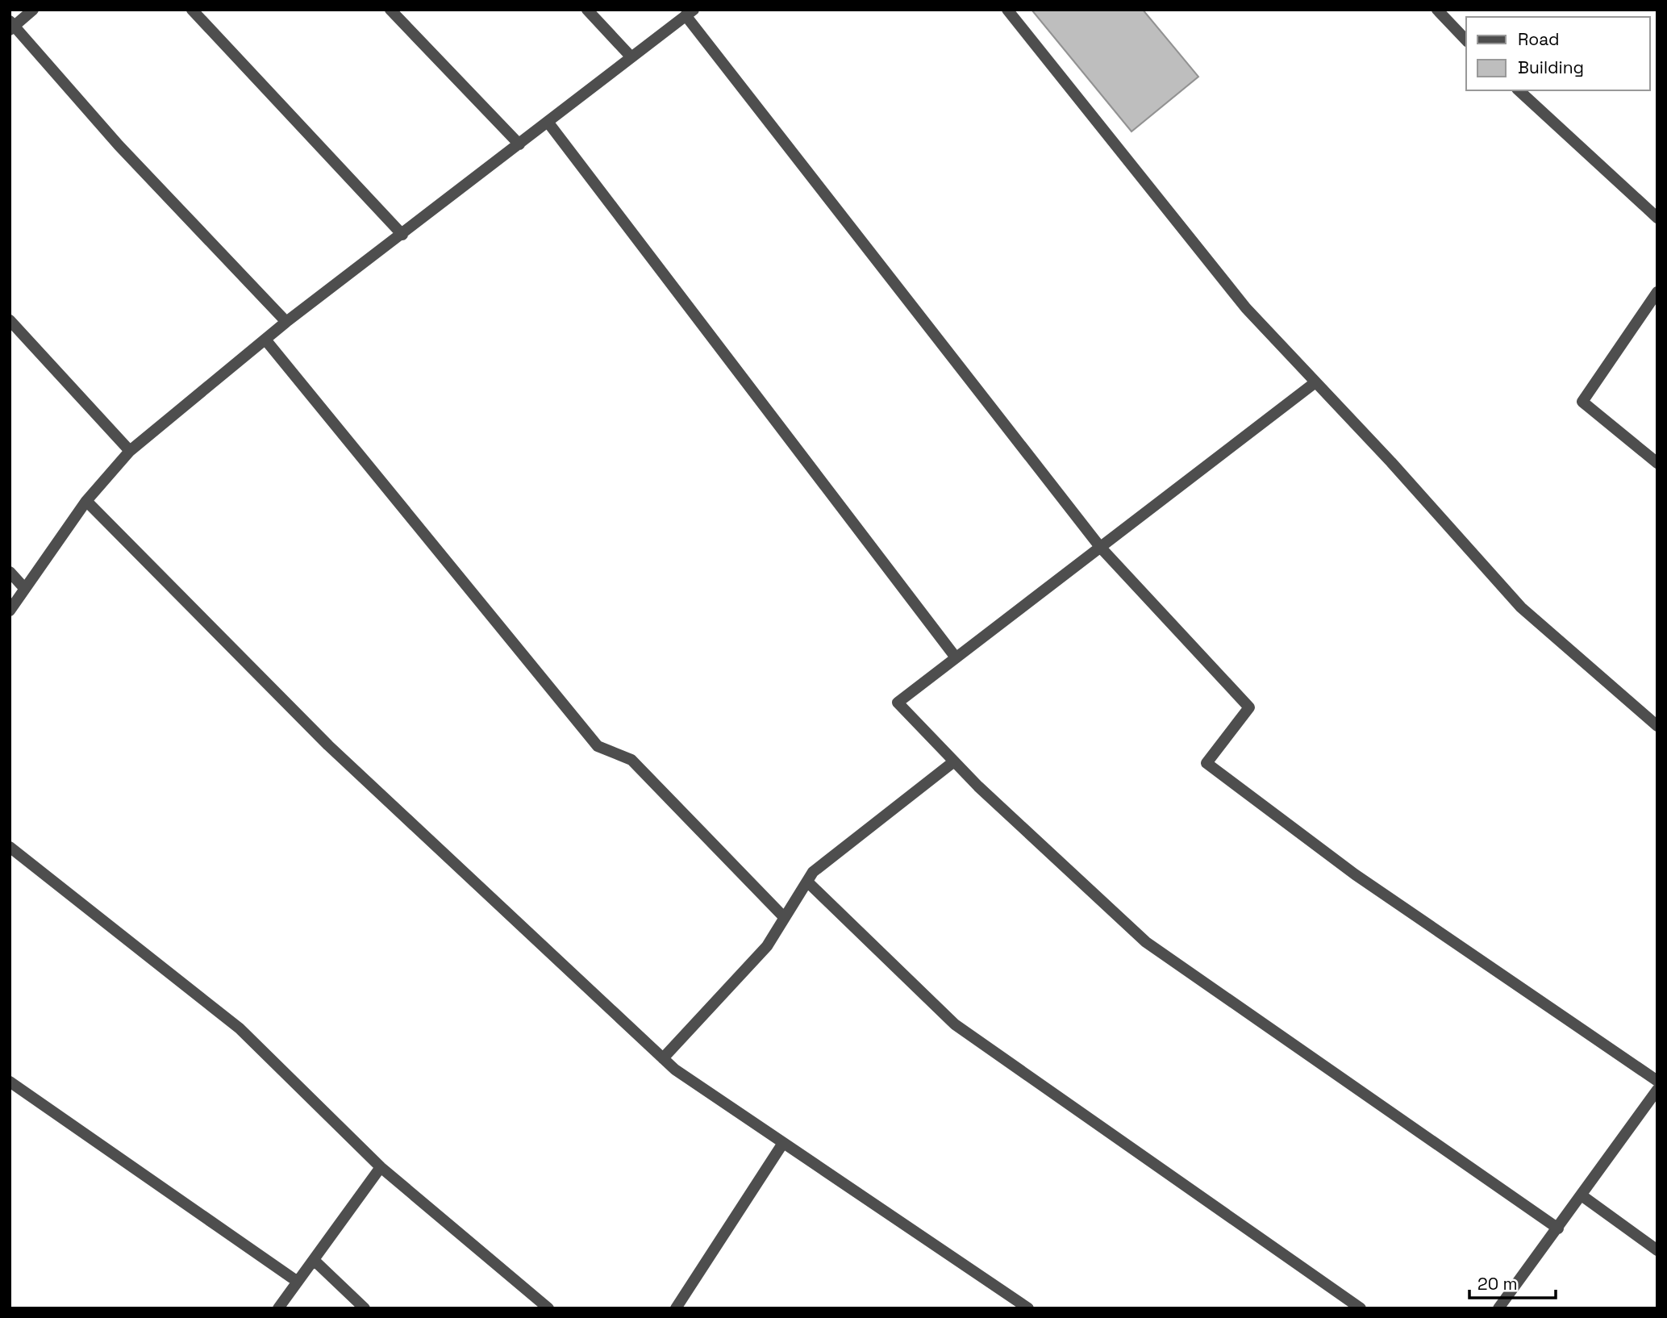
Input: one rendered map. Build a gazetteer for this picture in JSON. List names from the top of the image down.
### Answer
{
  "legend": ["Road", "Building"],
  "scale_bar": "20 m"
}
